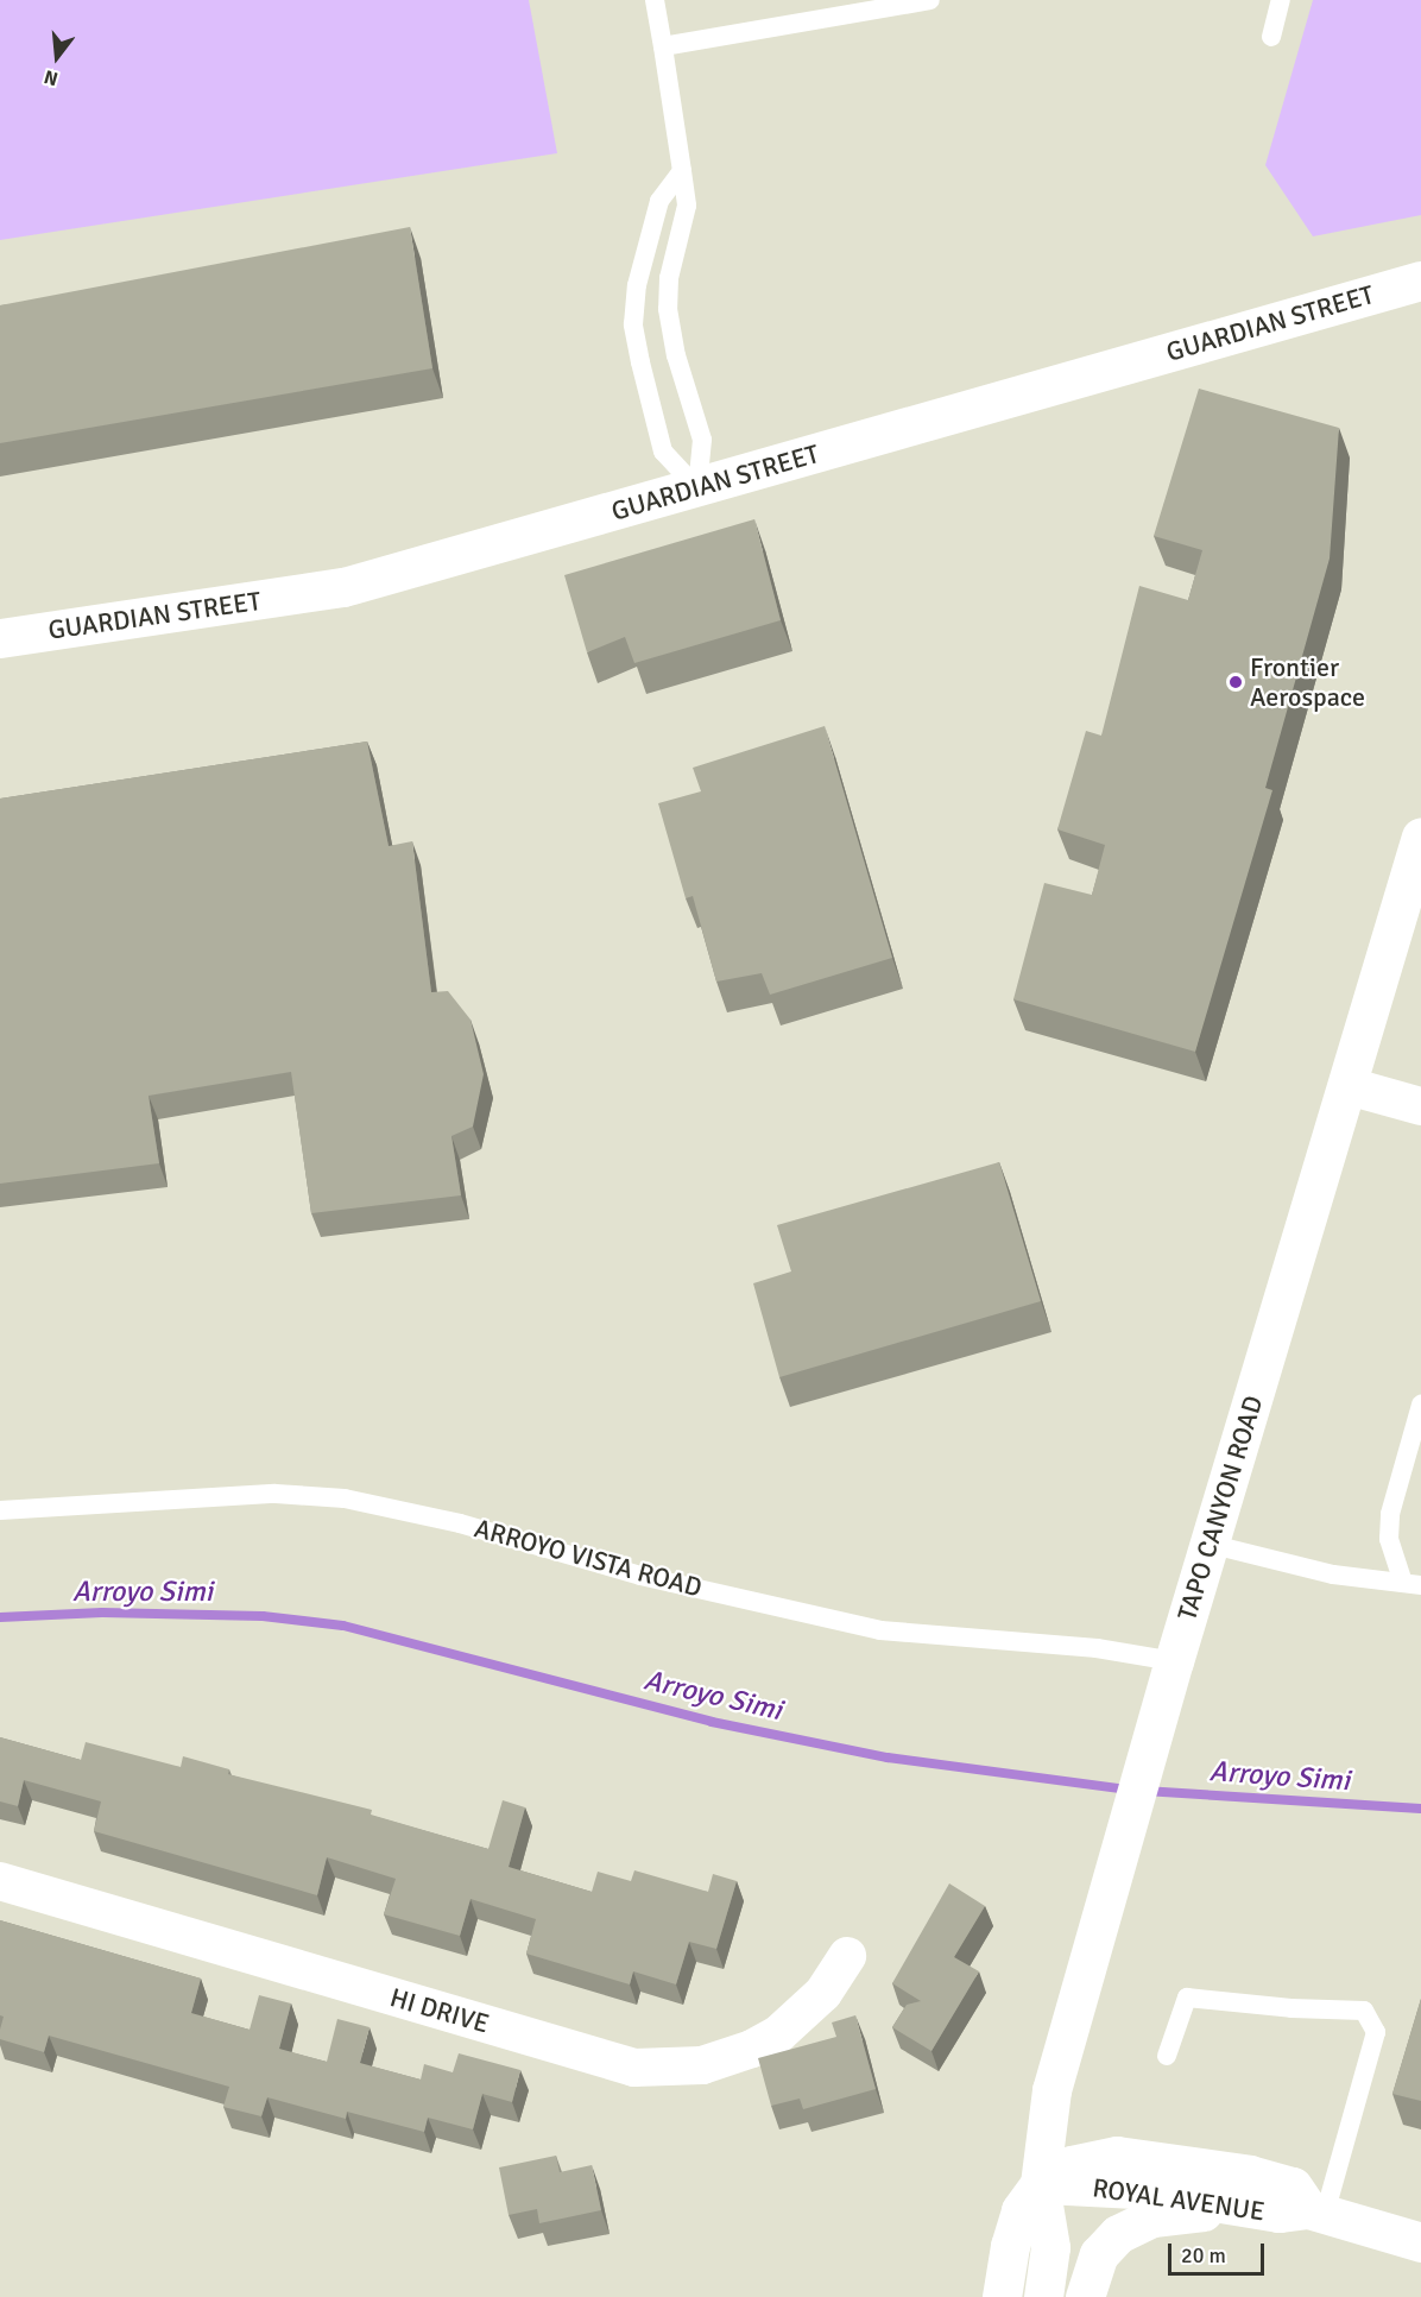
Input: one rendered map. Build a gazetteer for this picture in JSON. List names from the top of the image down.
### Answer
{
  "streets": {
    "street": [
      "GUARDIAN STREET",
      "TAPO CANYON ROAD",
      "HI DRIVE",
      "ROYAL AVENUE"
    ],
    "lane": ["ARROYO VISTA ROAD"]
  },
  "crossings": [
    ["TAPO CANYON ROAD", "ARROYO VISTA ROAD"],
    ["TAPO CANYON ROAD", "ROYAL AVENUE"]
  ],
  "water": ["Arroyo Simi"],
  "places": ["Frontier Aerospace"],
  "scale_bar": "20 m",
  "north": "bottom"
}
